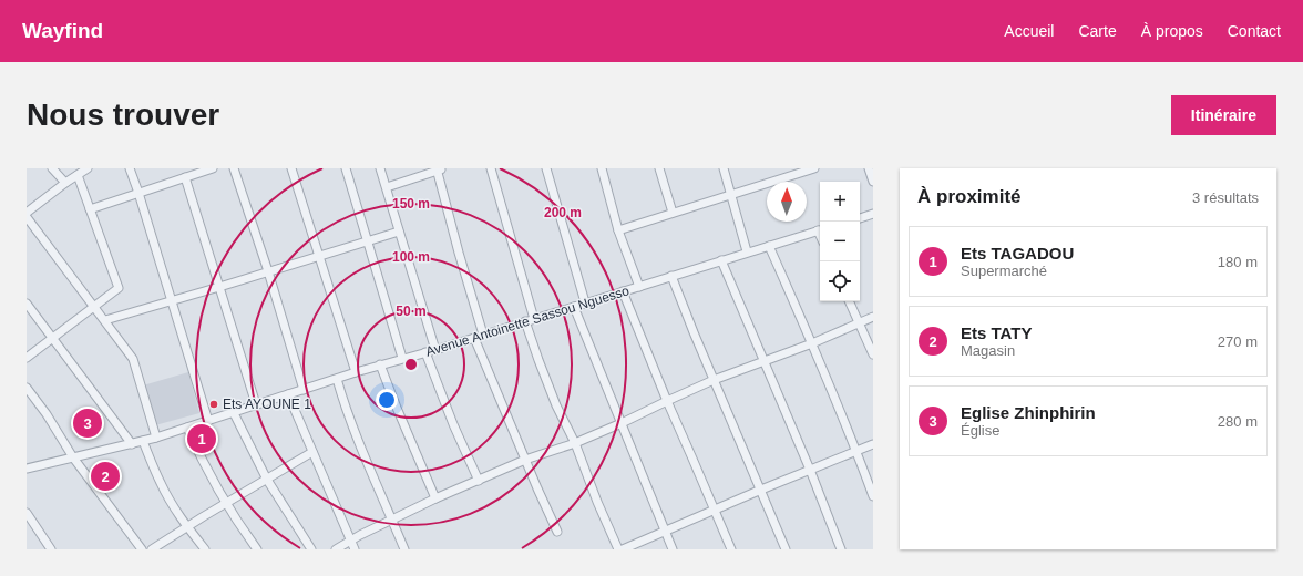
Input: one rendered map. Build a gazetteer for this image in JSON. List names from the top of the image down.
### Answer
{
  "streets": {
    "street": ["Avenue Antoinette Sassou Nguesso"]
  },
  "places": ["Ets AYOUNE 1"],
  "north": "top",
  "page": {
    "header": "Wayfind",
    "nav": [
      "Accueil",
      "Carte",
      "À propos",
      "Contact"
    ],
    "buttons": "Itinéraire",
    "title": "Nous trouver",
    "heading": ["À proximité", "3 résultats"],
    "map_buttons": ["+", "−"],
    "list": [
      {
        "mark": "1",
        "name": "Ets TAGADOU",
        "note": "Supermarché",
        "value": "180 m"
      },
      {
        "mark": "2",
        "name": "Ets TATY",
        "note": "Magasin",
        "value": "270 m"
      },
      {
        "mark": "3",
        "name": "Eglise Zhinphirin",
        "note": "Église",
        "value": "280 m"
      }
    ],
    "pins": ["3", "1", "2"]
  },
  "rings": [
    "150 m",
    "200 m",
    "100 m",
    "50 m"
  ]
}
